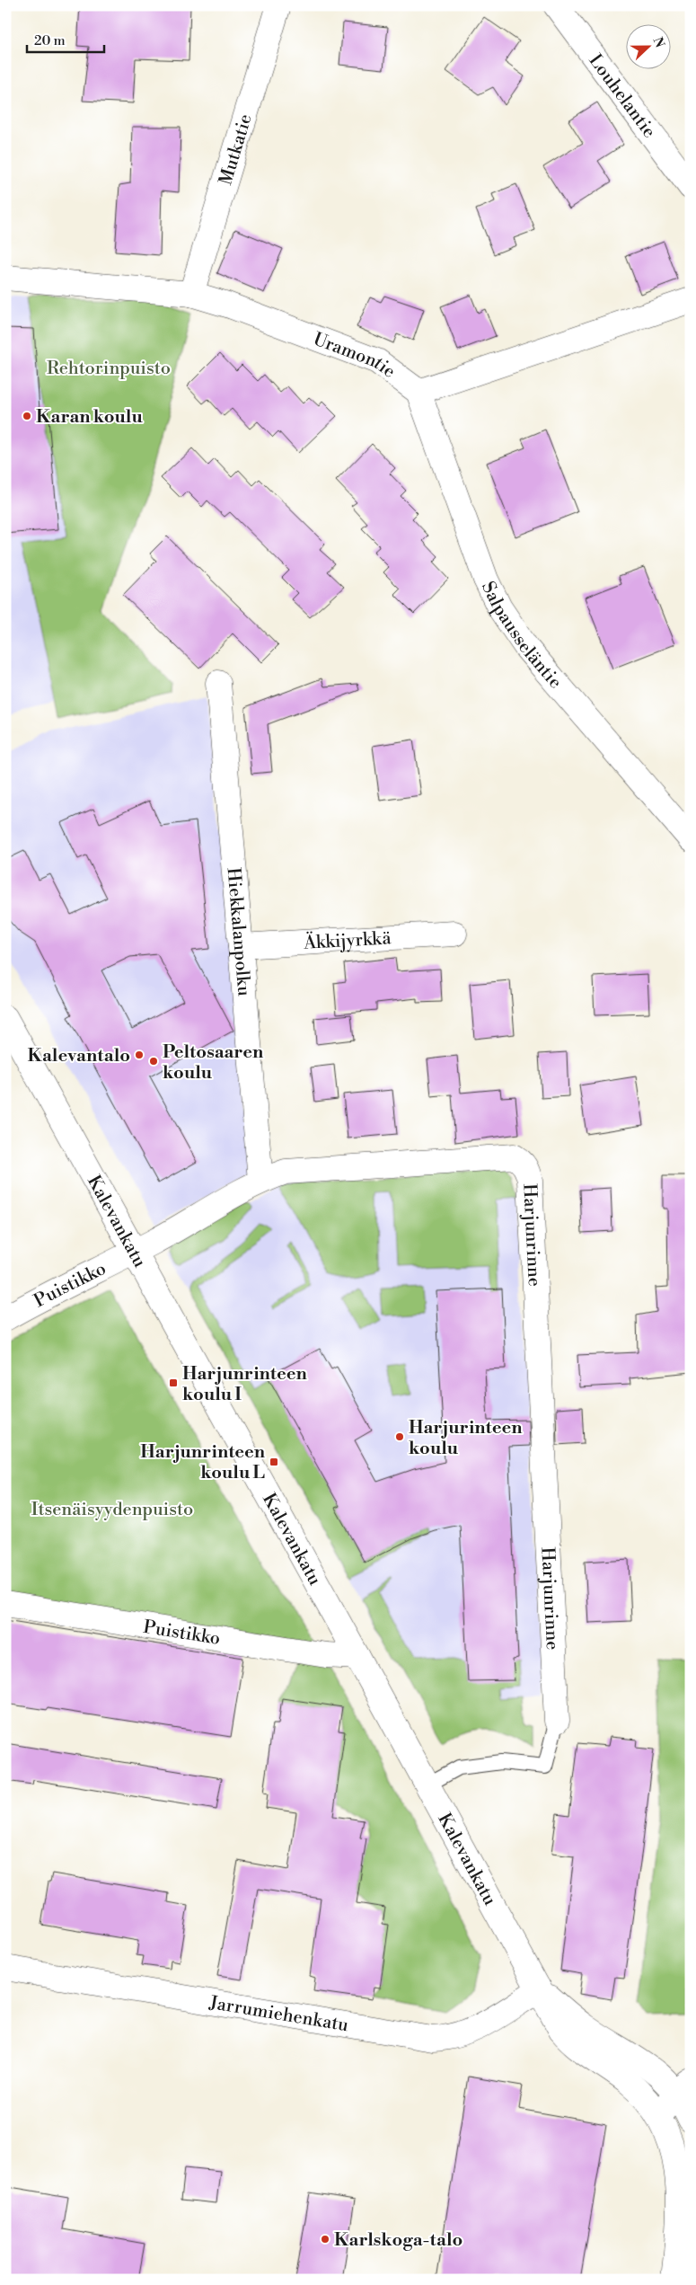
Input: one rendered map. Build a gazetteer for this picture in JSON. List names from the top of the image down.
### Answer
{
  "streets": {
    "street": [
      "Louhelantie",
      "Mutkatie",
      "Uramontie",
      "Salpausseläntie",
      "Hiekkalanpolku",
      "Äkkijyrkkä",
      "Kalevankatu",
      "Harjunrinne",
      "Puistikko",
      "Jarrumiehenkatu"
    ]
  },
  "crossings": [
    ["Mutkatie", "Uramontie"],
    ["Uramontie", "Salpausseläntie"],
    ["Hiekkalanpolku", "Äkkijyrkkä"],
    ["Hiekkalanpolku", "Harjunrinne"],
    ["Kalevankatu", "Harjunrinne"],
    ["Kalevankatu", "Puistikko"],
    ["Kalevankatu", "Jarrumiehenkatu"],
    ["Harjunrinne", "Puistikko"]
  ],
  "parks": ["Rehtorinpuisto", "Itsenäisyydenpuisto"],
  "places": {
    "other": [
      "Karan koulu",
      "Kalevantalo",
      "Peltosaaren koulu",
      "Harjurinteen koulu",
      "Karlskoga-talo"
    ],
    "transit": ["Harjunrinteen koulu I", "Harjunrinteen koulu L"]
  },
  "scale_bar": "20 m",
  "north": "right"
}
